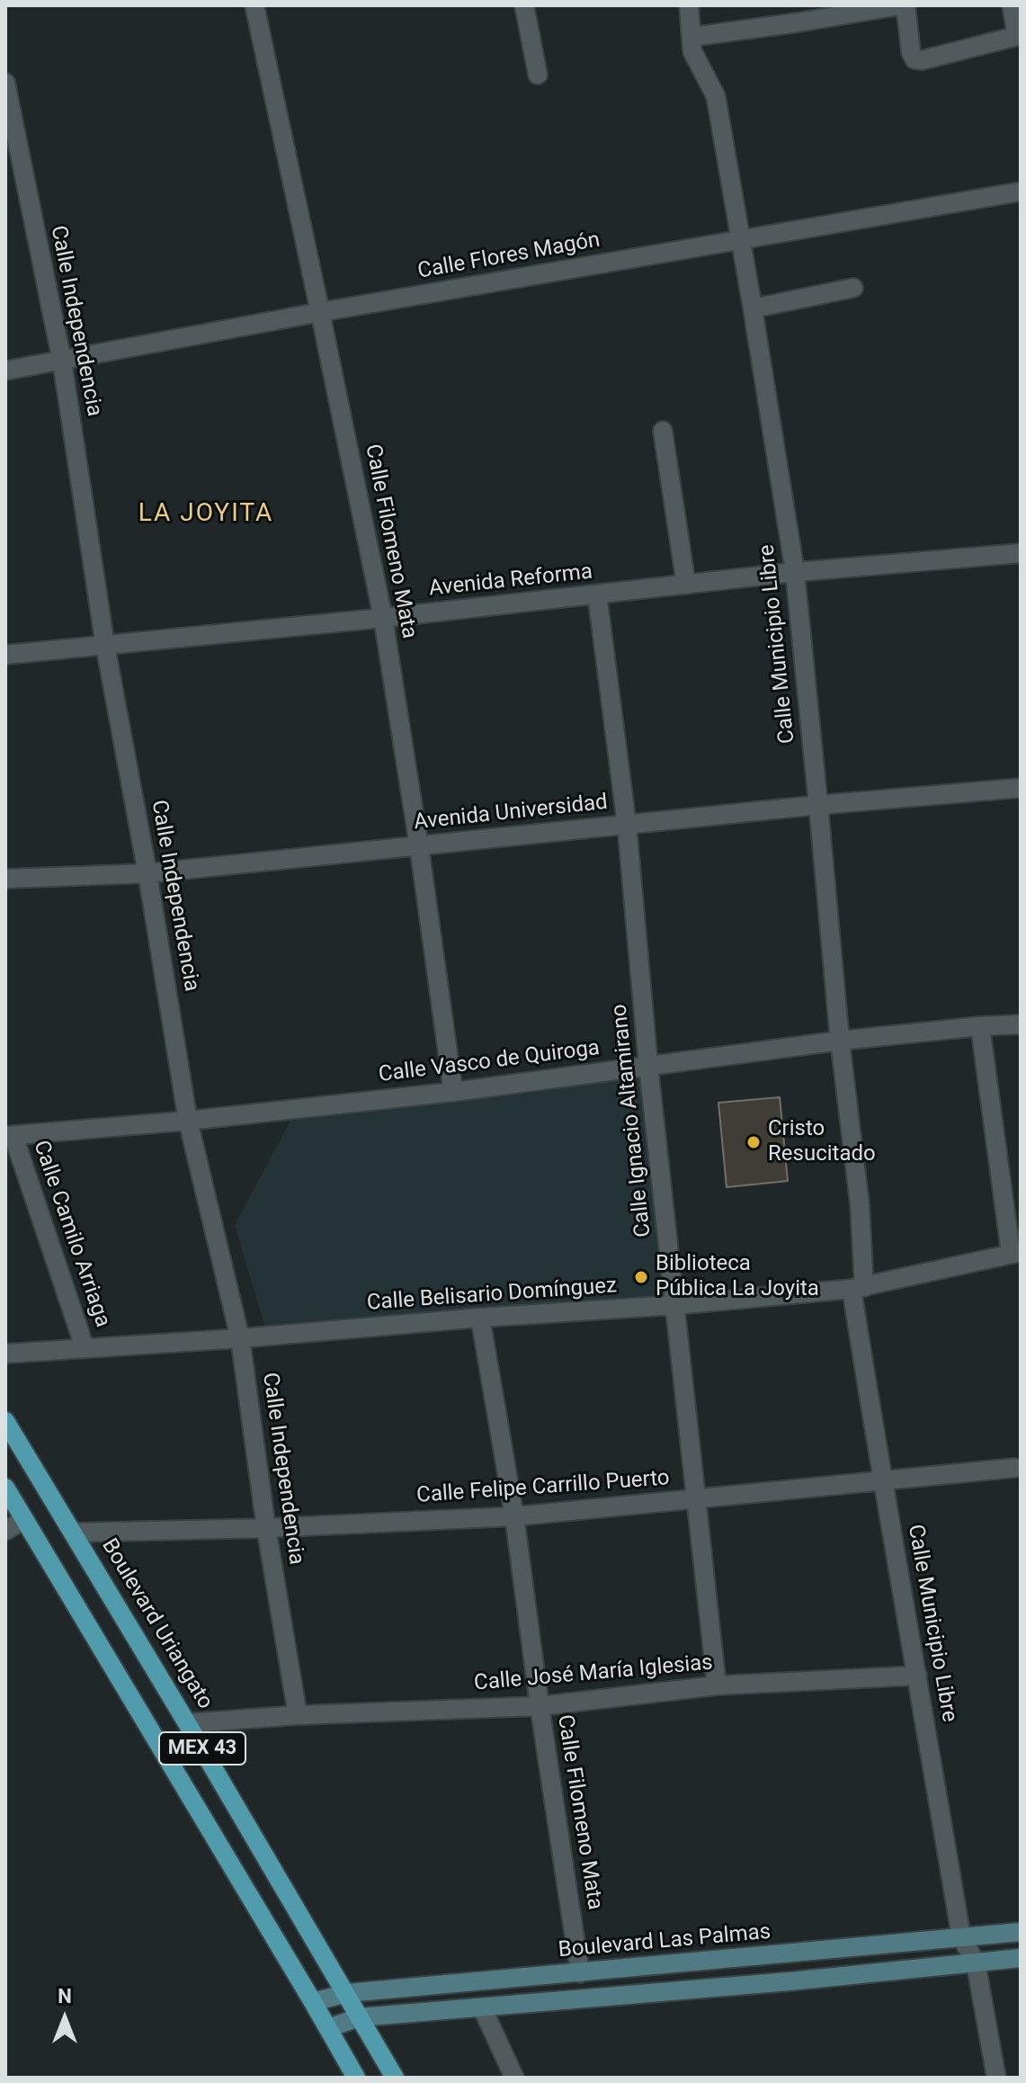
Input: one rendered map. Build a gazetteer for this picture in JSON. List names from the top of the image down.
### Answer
{
  "streets": {
    "main road": ["Boulevard Uriangato", "MEX 43"],
    "street": [
      "Calle Flores Magón",
      "Calle Independencia",
      "Calle Filomeno Mata",
      "Avenida Reforma",
      "Calle Municipio Libre",
      "Avenida Universidad",
      "Calle Vasco de Quiroga",
      "Calle Ignacio Altamirano",
      "Calle Camilo Arriaga",
      "Calle Belisario Domínguez",
      "Calle Felipe Carrillo Puerto",
      "Calle José María Iglesias",
      "Boulevard Las Palmas"
    ]
  },
  "crossings": [
    ["Calle Flores Magón", "Calle Independencia"],
    ["Calle Flores Magón", "Calle Filomeno Mata"],
    ["Calle Flores Magón", "Calle Municipio Libre"],
    ["Calle Independencia", "Avenida Reforma"],
    ["Calle Independencia", "Avenida Universidad"],
    ["Calle Independencia", "Calle Vasco de Quiroga"],
    ["Calle Independencia", "Calle Belisario Domínguez"],
    ["Calle Independencia", "Calle Felipe Carrillo Puerto"],
    ["Calle Independencia", "Calle José María Iglesias"],
    ["Calle Filomeno Mata", "Avenida Reforma"],
    ["Calle Filomeno Mata", "Avenida Universidad"],
    ["Calle Filomeno Mata", "Calle Vasco de Quiroga"],
    ["Calle Filomeno Mata", "Calle Belisario Domínguez"],
    ["Calle Filomeno Mata", "Calle Felipe Carrillo Puerto"],
    ["Calle Filomeno Mata", "Calle José María Iglesias"],
    ["Calle Filomeno Mata", "Boulevard Las Palmas"],
    ["Avenida Reforma", "Calle Municipio Libre"],
    ["Avenida Reforma", "Calle Ignacio Altamirano"],
    ["Calle Municipio Libre", "Avenida Universidad"],
    ["Calle Municipio Libre", "Calle Vasco de Quiroga"],
    ["Calle Municipio Libre", "Calle Belisario Domínguez"],
    ["Calle Municipio Libre", "Calle Felipe Carrillo Puerto"],
    ["Calle Municipio Libre", "Calle José María Iglesias"],
    ["Calle Municipio Libre", "Boulevard Las Palmas"],
    ["Avenida Universidad", "Calle Ignacio Altamirano"],
    ["Calle Vasco de Quiroga", "Calle Ignacio Altamirano"],
    ["Calle Vasco de Quiroga", "Calle Camilo Arriaga"],
    ["Calle Ignacio Altamirano", "Calle Belisario Domínguez"],
    ["Calle Ignacio Altamirano", "Calle Felipe Carrillo Puerto"],
    ["Calle Ignacio Altamirano", "Calle José María Iglesias"],
    ["Calle Camilo Arriaga", "Calle Belisario Domínguez"],
    ["Calle Felipe Carrillo Puerto", "Boulevard Uriangato"],
    ["Boulevard Uriangato", "Calle José María Iglesias"],
    ["Boulevard Uriangato", "Boulevard Las Palmas"],
    ["MEX 43", "Boulevard Las Palmas"]
  ],
  "districts": ["LA JOYITA"],
  "places": ["Cristo Resucitado", "Biblioteca Pública La Joyita"],
  "north": "top"
}
